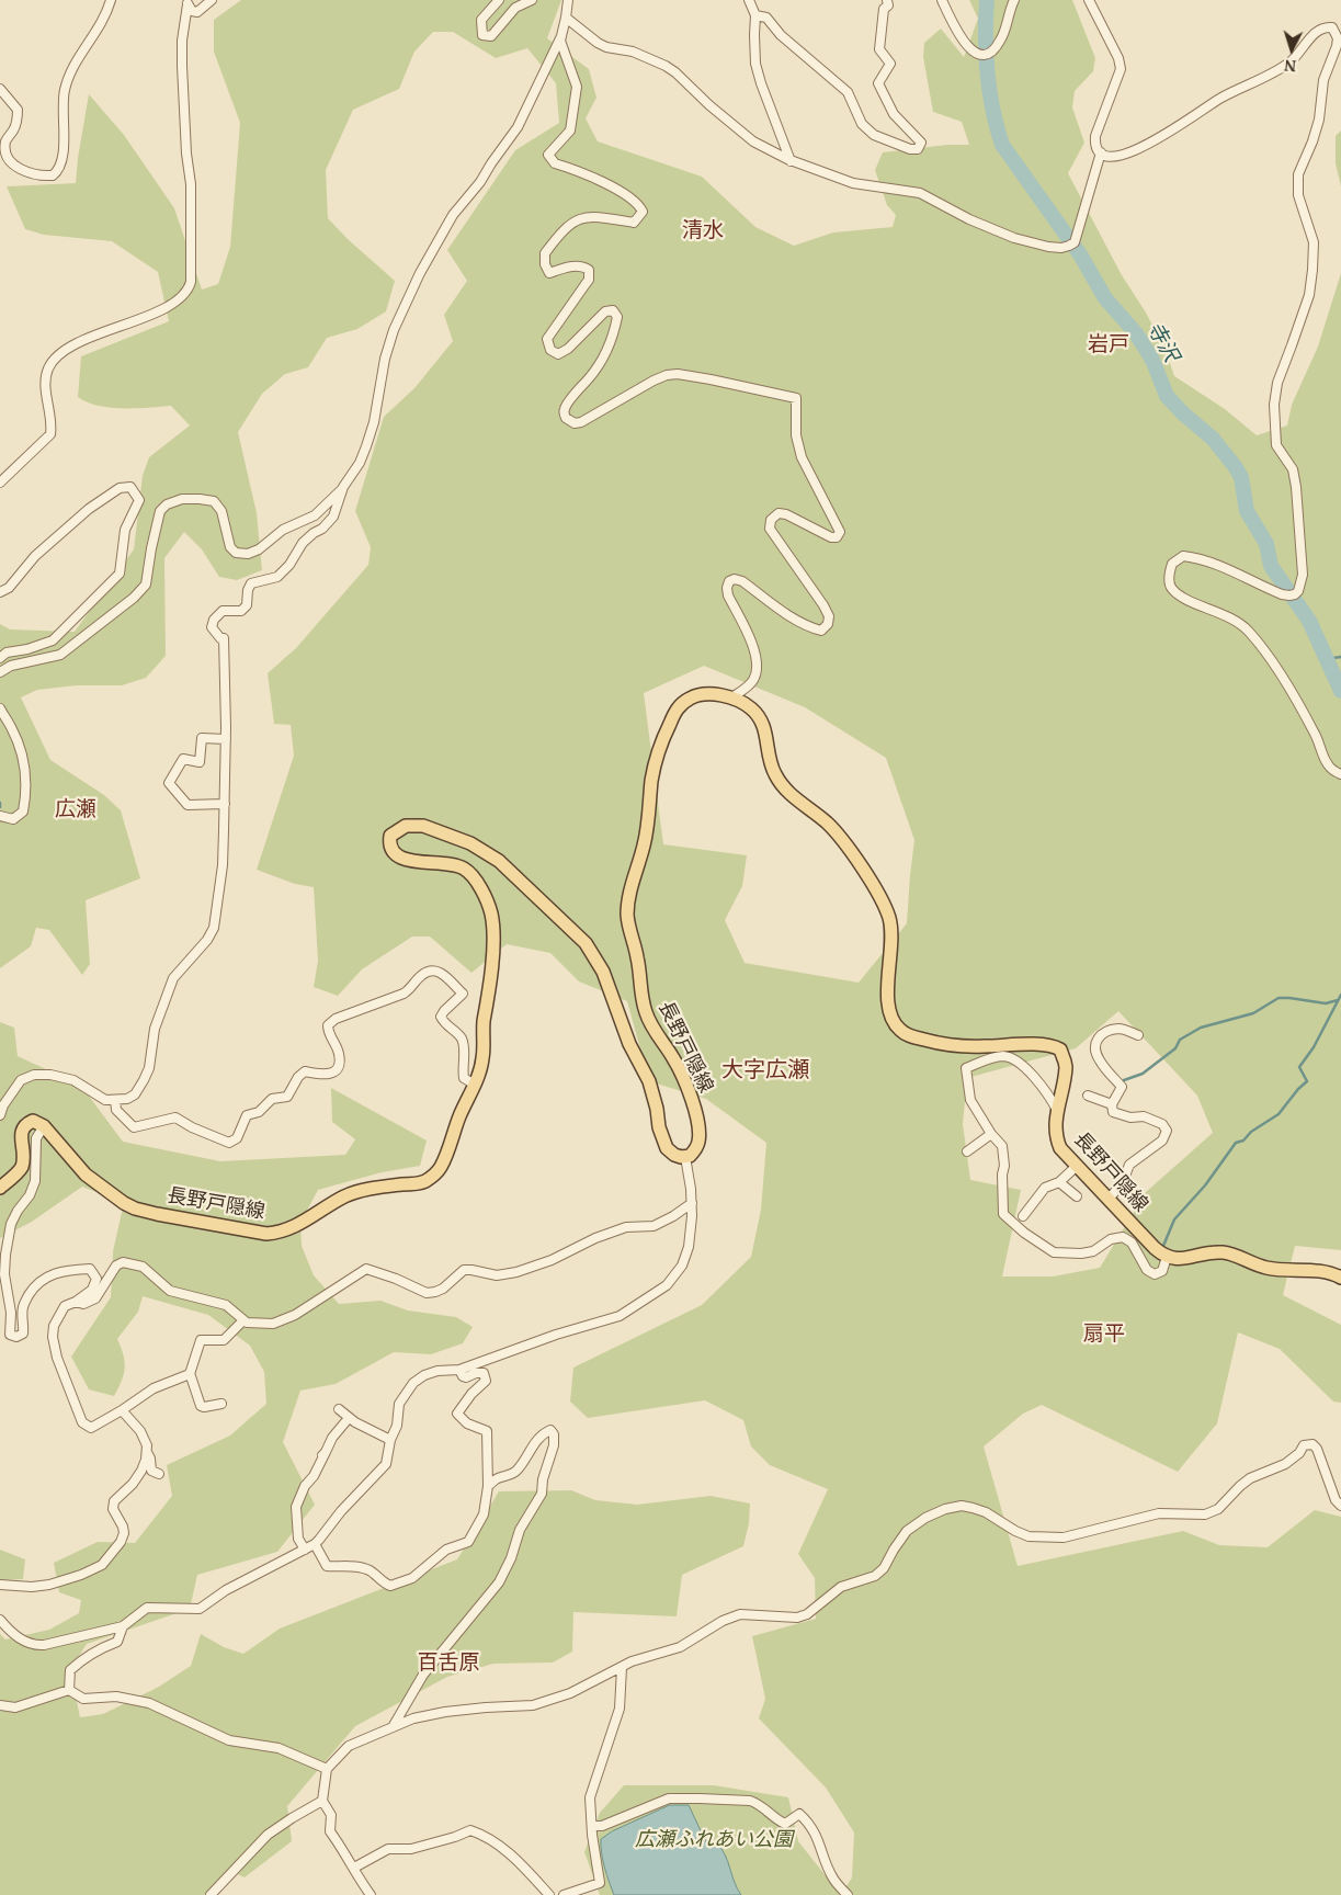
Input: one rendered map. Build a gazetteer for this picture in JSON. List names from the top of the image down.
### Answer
{
  "streets": {
    "main road": ["長野戸隠線"]
  },
  "districts": [
    "清水",
    "岩戸",
    "広瀬",
    "大字広瀬",
    "扇平",
    "百舌原"
  ],
  "water": ["寺沢"],
  "parks": ["広瀬ふれあい公園"],
  "north": "bottom"
}
